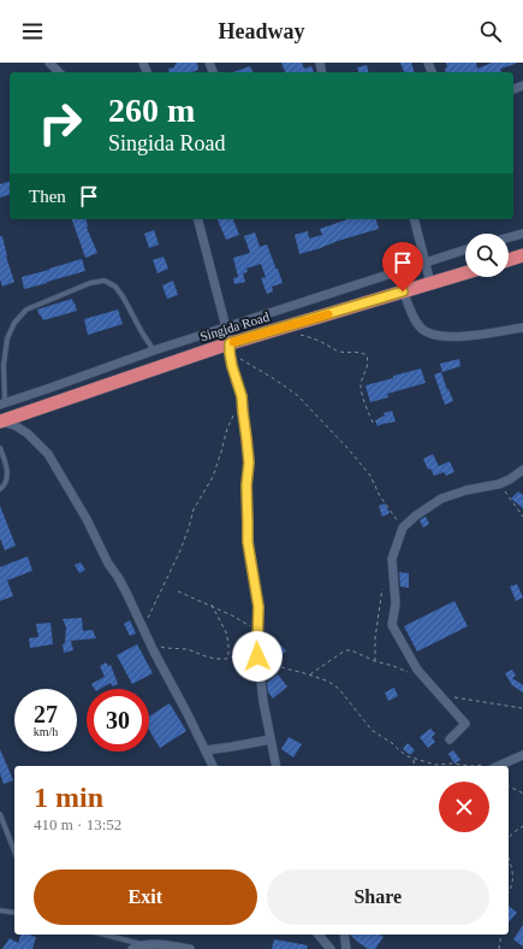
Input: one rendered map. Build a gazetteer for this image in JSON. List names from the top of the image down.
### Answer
{
  "streets": {
    "highway": ["Singida Road"]
  },
  "page": {
    "header": "Headway",
    "turn": ["260 m", "Singida Road"],
    "then": "Then",
    "speed": "27 km/h",
    "limit": "30",
    "heading": ["1 min", "410 m · 13:52"],
    "buttons": ["Exit", "Share"]
  }
}
